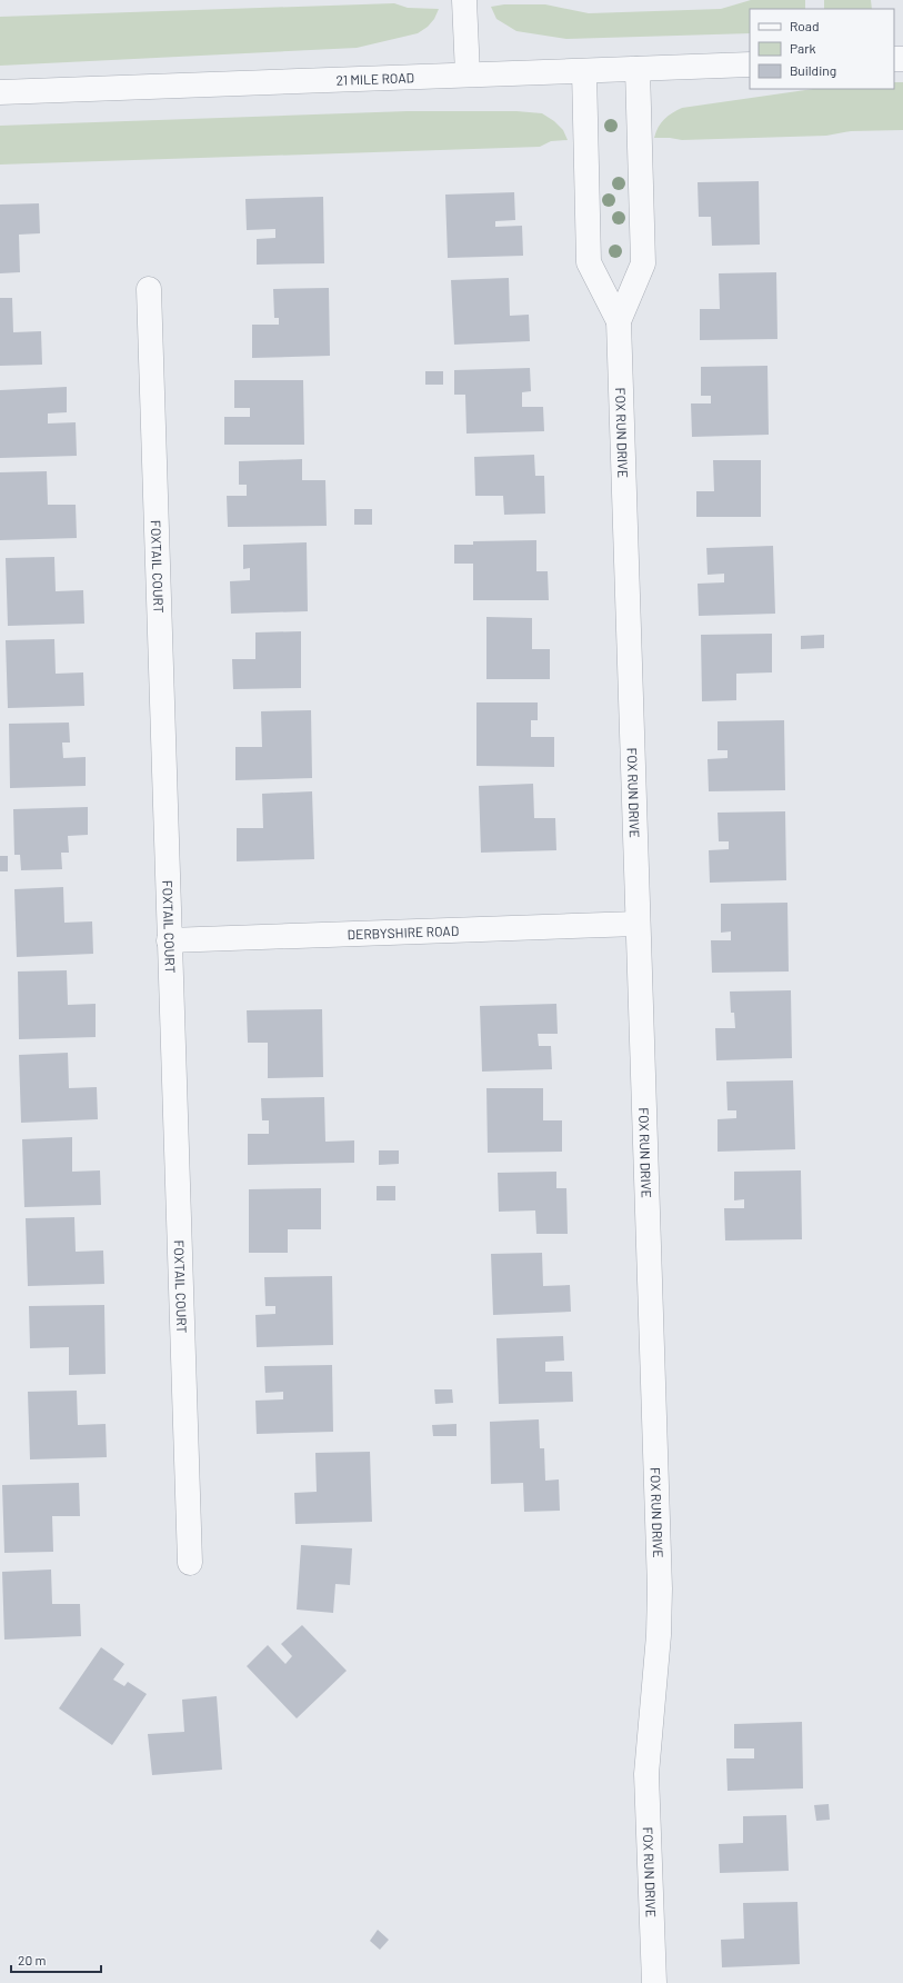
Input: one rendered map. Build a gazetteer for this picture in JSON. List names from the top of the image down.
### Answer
{
  "streets": {
    "street": [
      "21 MILE ROAD",
      "FOX RUN DRIVE",
      "FOXTAIL COURT",
      "DERBYSHIRE ROAD"
    ]
  },
  "crossings": [
    ["21 MILE ROAD", "FOX RUN DRIVE"],
    ["FOX RUN DRIVE", "DERBYSHIRE ROAD"],
    ["FOXTAIL COURT", "DERBYSHIRE ROAD"]
  ],
  "legend": ["Road", "Park", "Building"],
  "scale_bar": "20 m"
}
